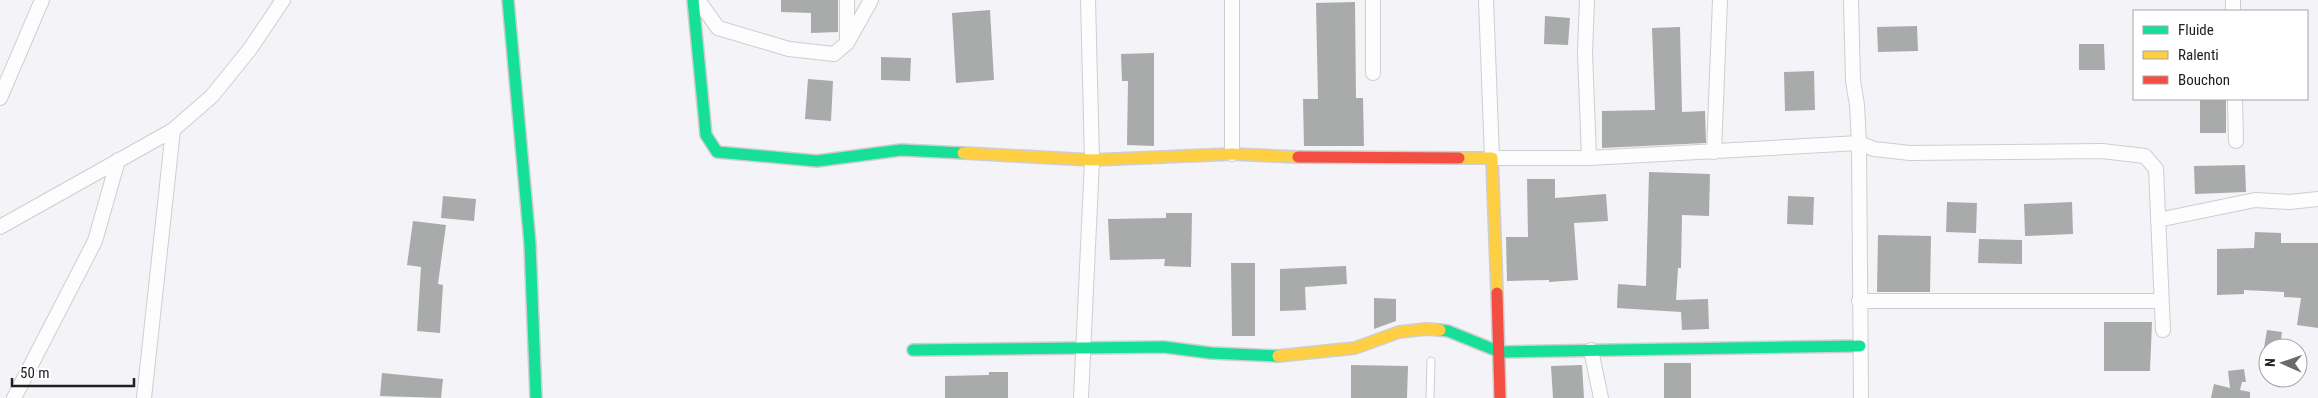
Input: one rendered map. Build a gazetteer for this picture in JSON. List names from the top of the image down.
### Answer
{
  "legend": ["Fluide", "Ralenti", "Bouchon"],
  "scale_bar": "50 m",
  "north": "left"
}
